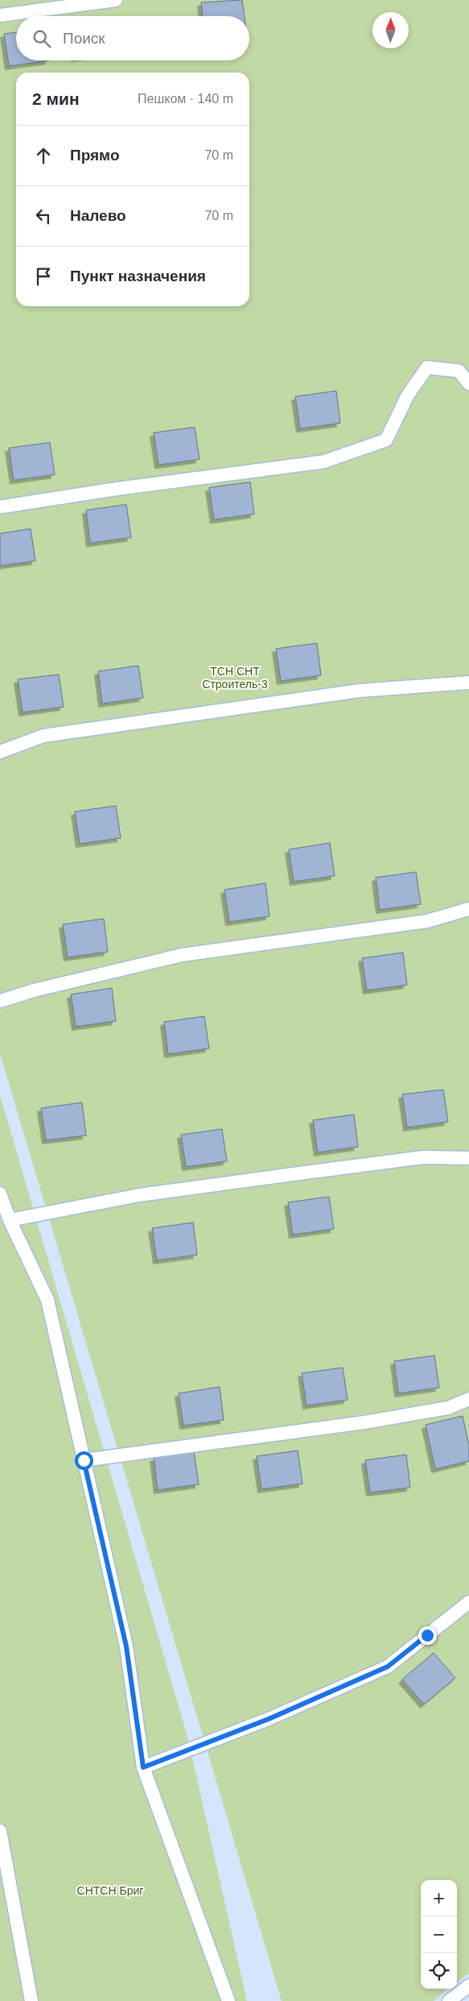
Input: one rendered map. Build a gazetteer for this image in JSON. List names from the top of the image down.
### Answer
{
  "parks": ["ТСН СНТ Строитель-3", "СНТСН Бриг"],
  "north": "top",
  "page": {
    "search": "Поиск",
    "heading": ["2 мин", "Пешком · 140 m"],
    "list": [
      ["Прямо", "70 m"],
      ["Налево", "70 m"],
      "Пункт назначения"
    ],
    "map_buttons": ["+", "−"]
  }
}
